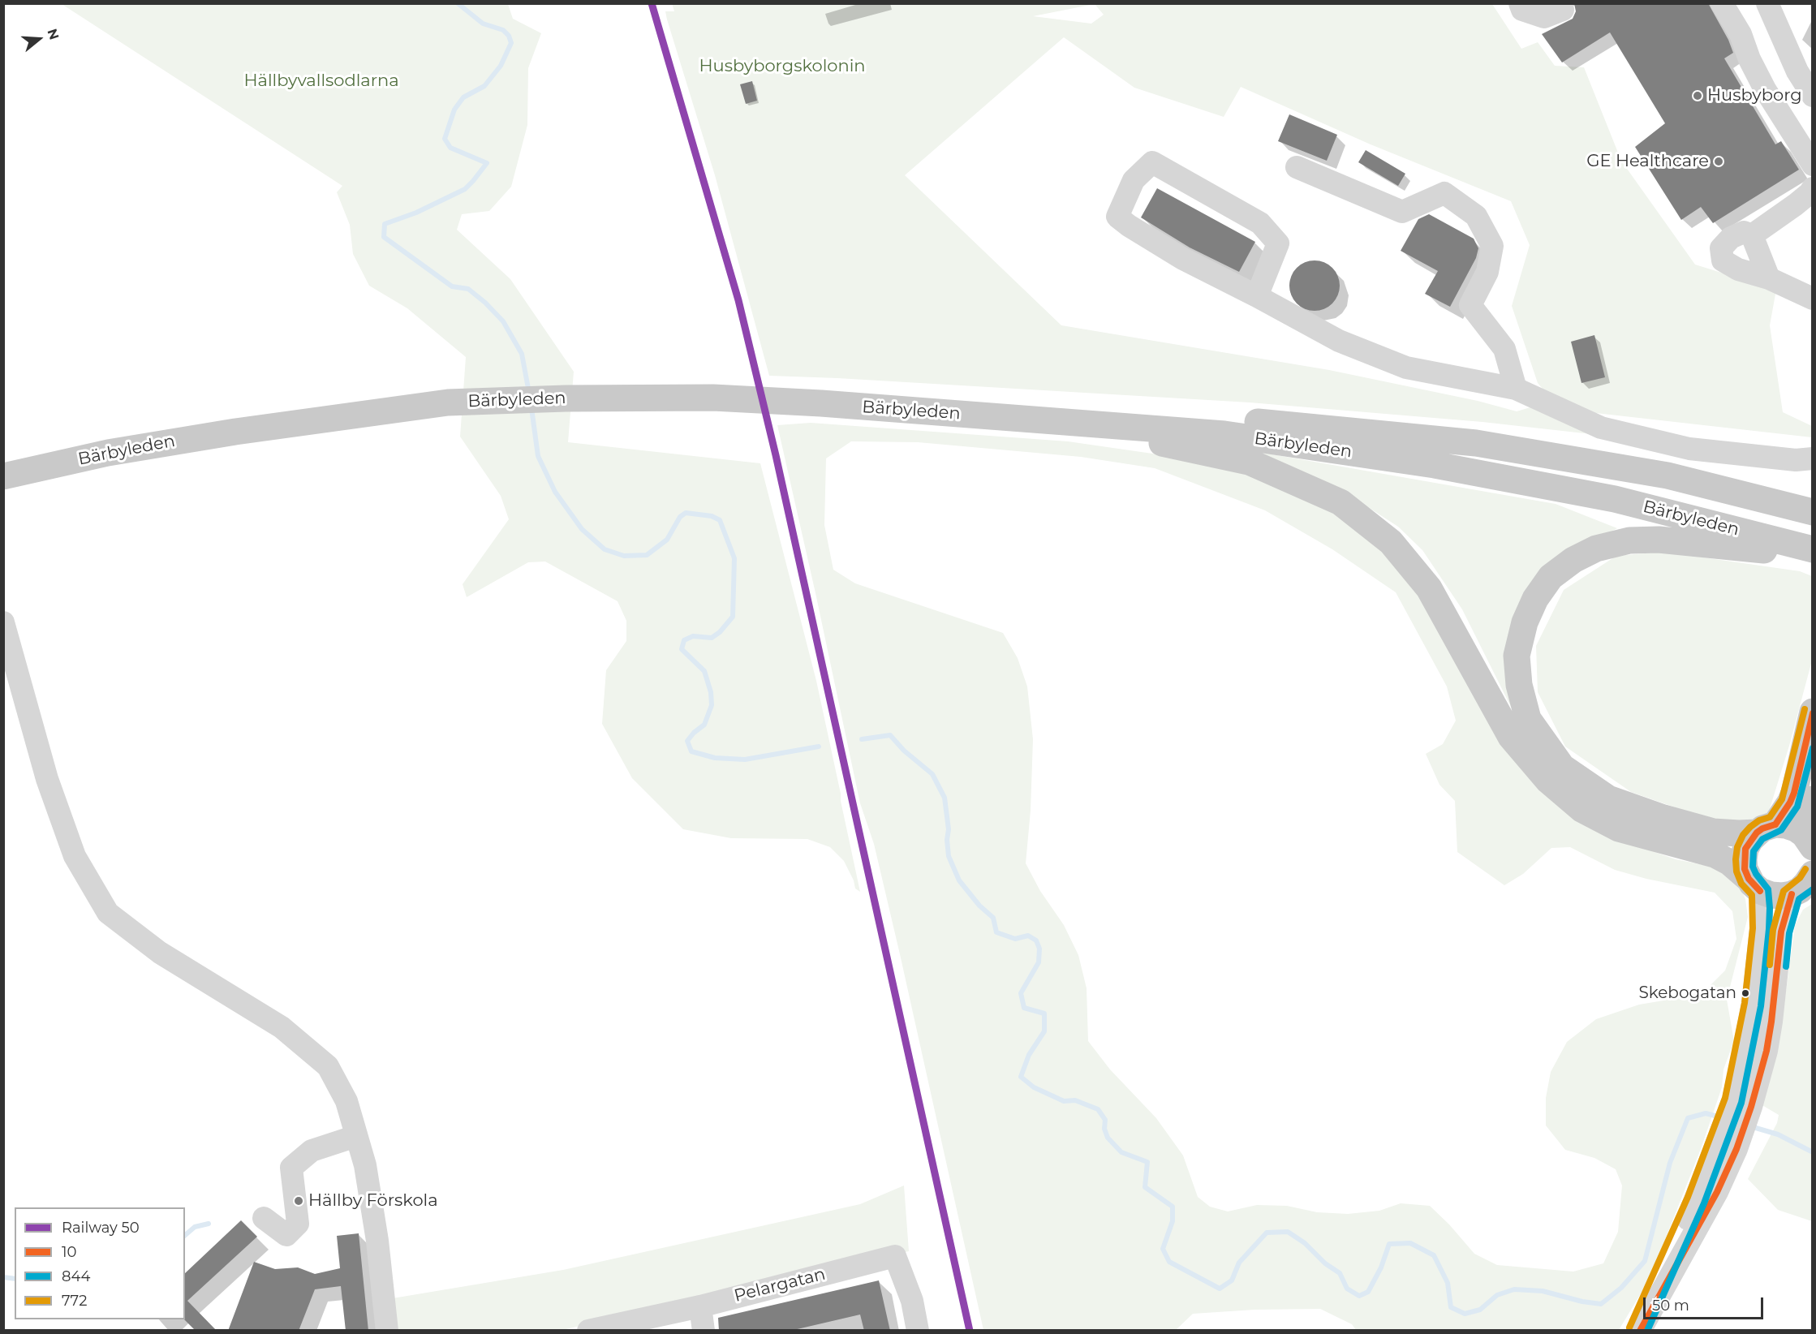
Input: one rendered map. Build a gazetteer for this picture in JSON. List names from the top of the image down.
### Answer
{
  "streets": {
    "main road": ["Bärbyleden"],
    "street": ["Pelargatan"]
  },
  "parks": ["Husbyborgskolonin", "Hällbyvallsodlarna"],
  "places": [
    "Husbyborg",
    "GE Healthcare",
    "Skebogatan",
    "Hällby Förskola"
  ],
  "lines": [
    "rail line 50",
    "transit line 772",
    "transit line 10",
    "transit line 844"
  ],
  "legend": [
    "Railway 50",
    "10",
    "844",
    "772"
  ],
  "scale_bar": "50 m",
  "north": "right"
}
